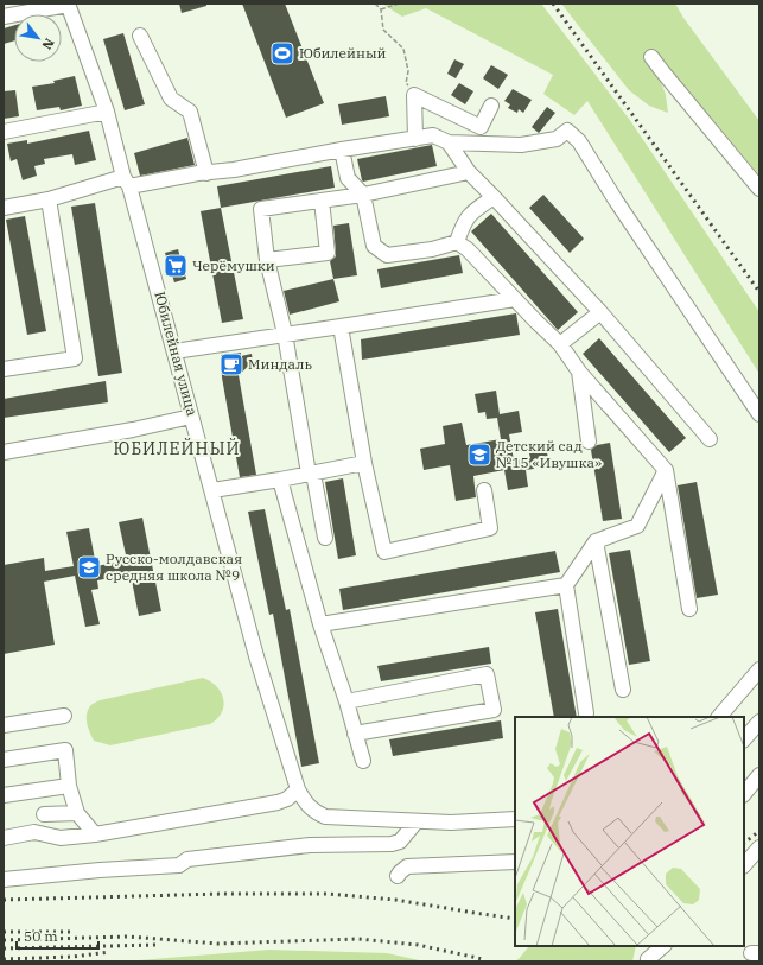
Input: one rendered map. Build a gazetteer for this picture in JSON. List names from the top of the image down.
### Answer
{
  "streets": {
    "street": ["Юбилейная улица"]
  },
  "districts": ["ЮБИЛЕЙНЫЙ"],
  "places": {
    "sports": ["Юбилейный"],
    "supermarket": ["Черёмушки"],
    "cafe": ["Миндаль"],
    "school or university": ["Детский сад №15 «Ивушка»", "Русско-молдавская средняя школа №9"]
  },
  "scale_bar": "50 m",
  "north": "bottom right"
}
